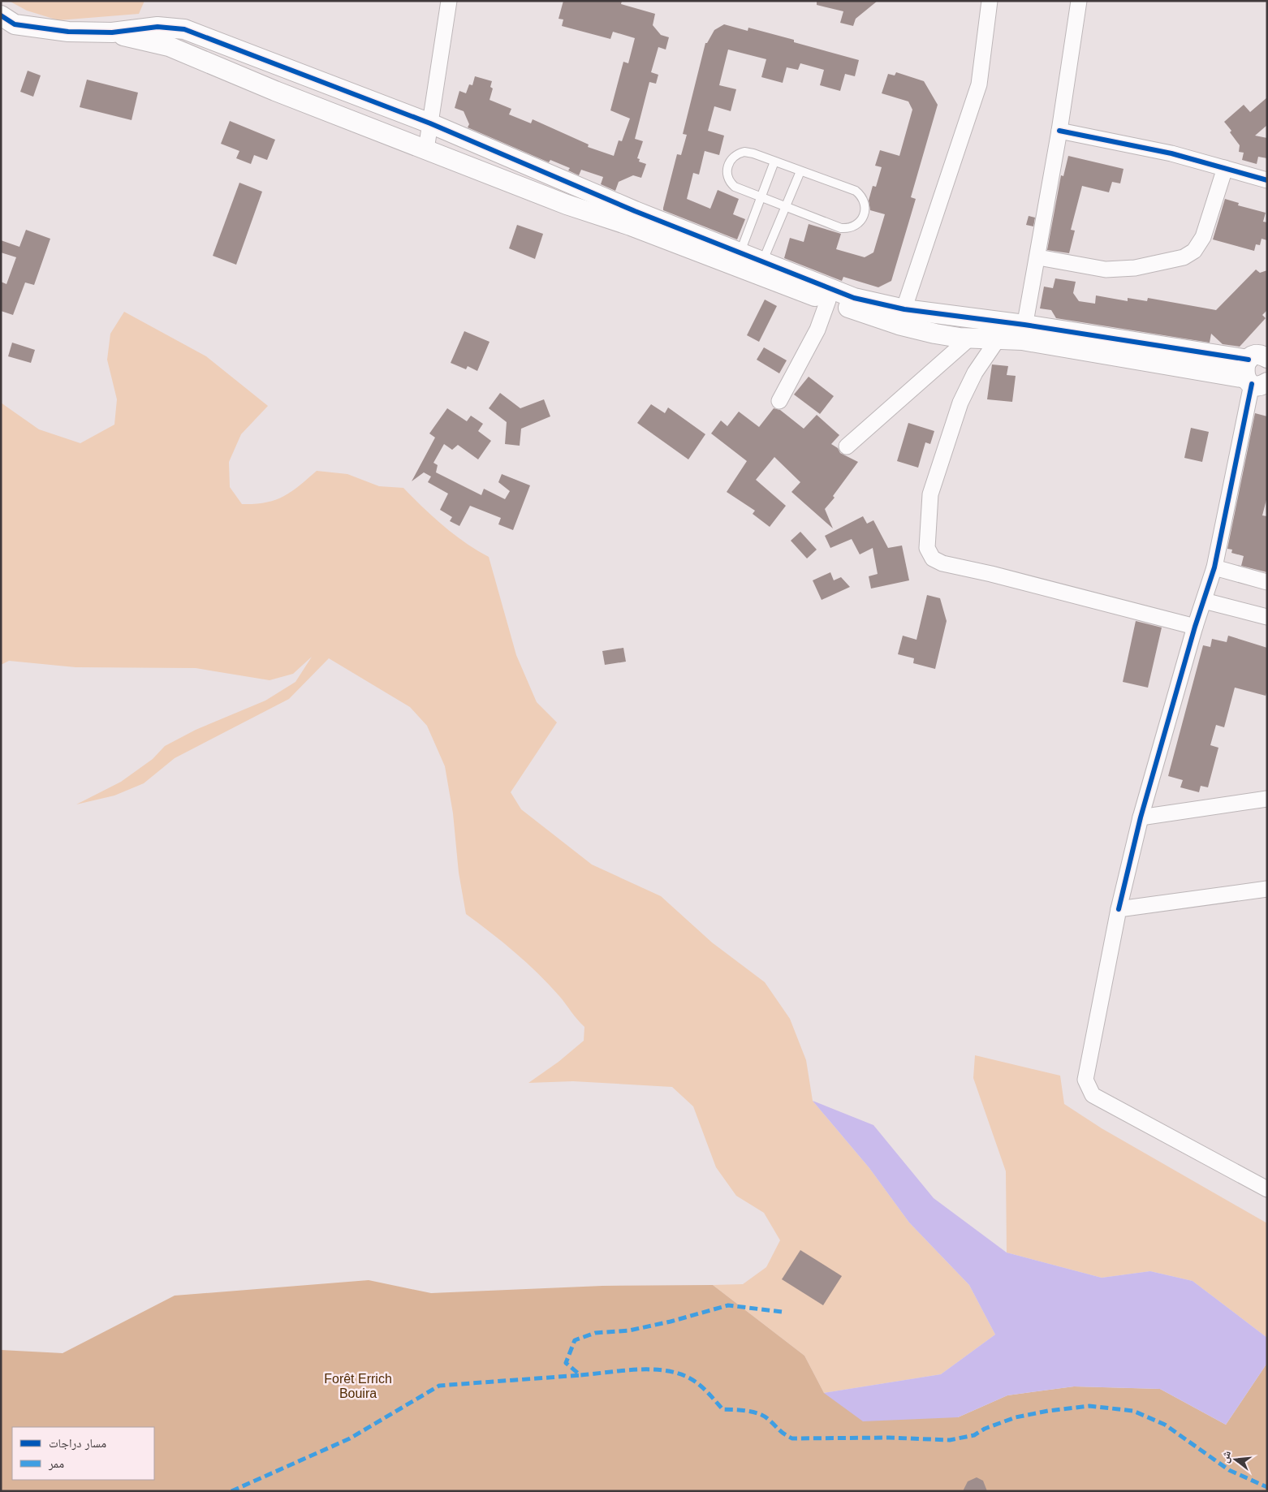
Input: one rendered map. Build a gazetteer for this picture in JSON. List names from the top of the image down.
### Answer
{
  "parks": ["Forêt Errich Bouira"],
  "legend": ["مسار دراجات", "ممر"],
  "north": "left"
}
